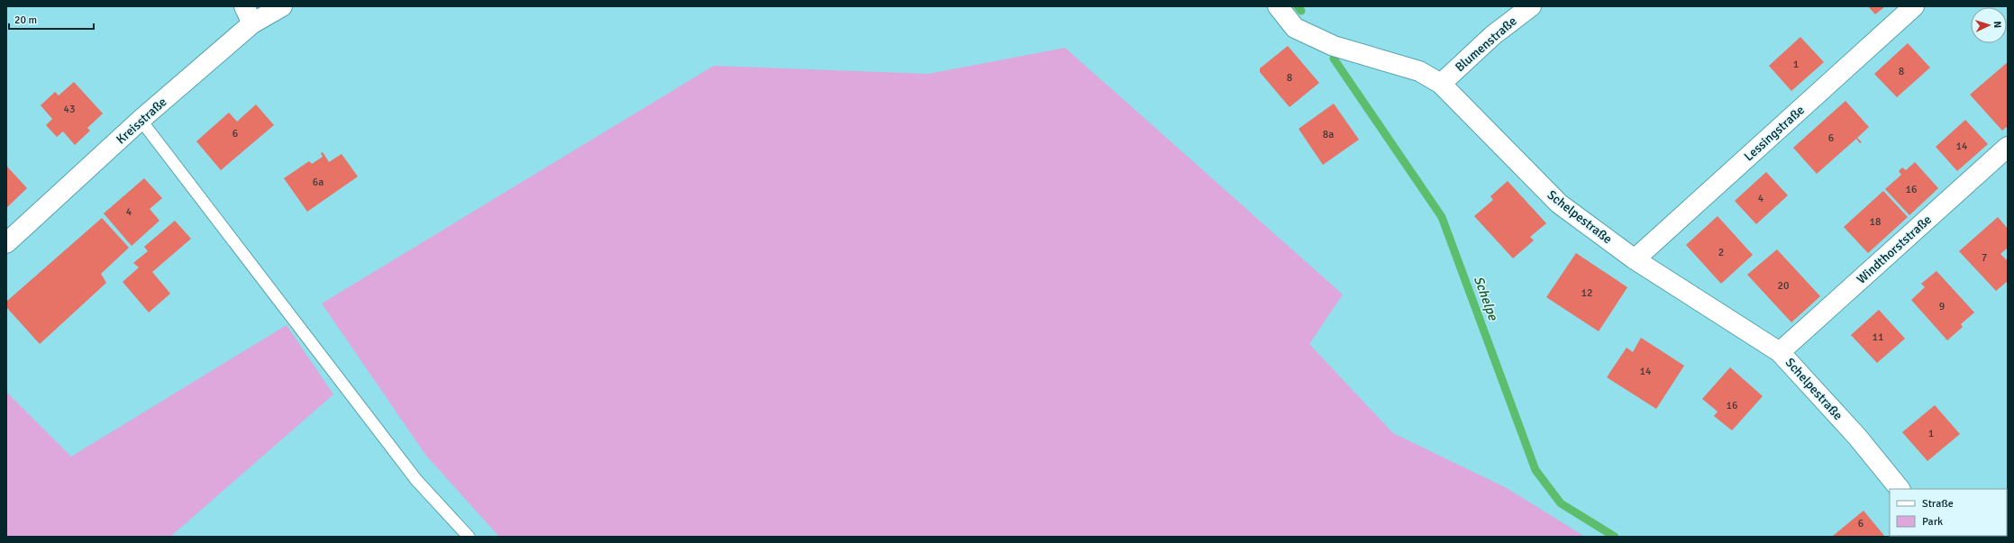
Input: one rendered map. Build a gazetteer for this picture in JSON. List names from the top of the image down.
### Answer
{
  "streets": {
    "street": [
      "Blumenstraße",
      "Kreisstraße",
      "Lessingstraße",
      "Schelpestraße",
      "Windthorststraße"
    ]
  },
  "crossings": [
    ["Blumenstraße", "Schelpestraße"],
    ["Lessingstraße", "Schelpestraße"],
    ["Schelpestraße", "Windthorststraße"]
  ],
  "water": ["Schelpe"],
  "house_numbers": [
    "1",
    "8",
    "8",
    "43",
    "6",
    "8a",
    "6",
    "14",
    "6a",
    "16",
    "4",
    "4",
    "18",
    "2",
    "7",
    "20",
    "12",
    "9",
    "11",
    "14",
    "16",
    "1",
    "6"
  ],
  "legend": ["Straße", "Park"],
  "scale_bar": "20 m",
  "north": "right"
}
